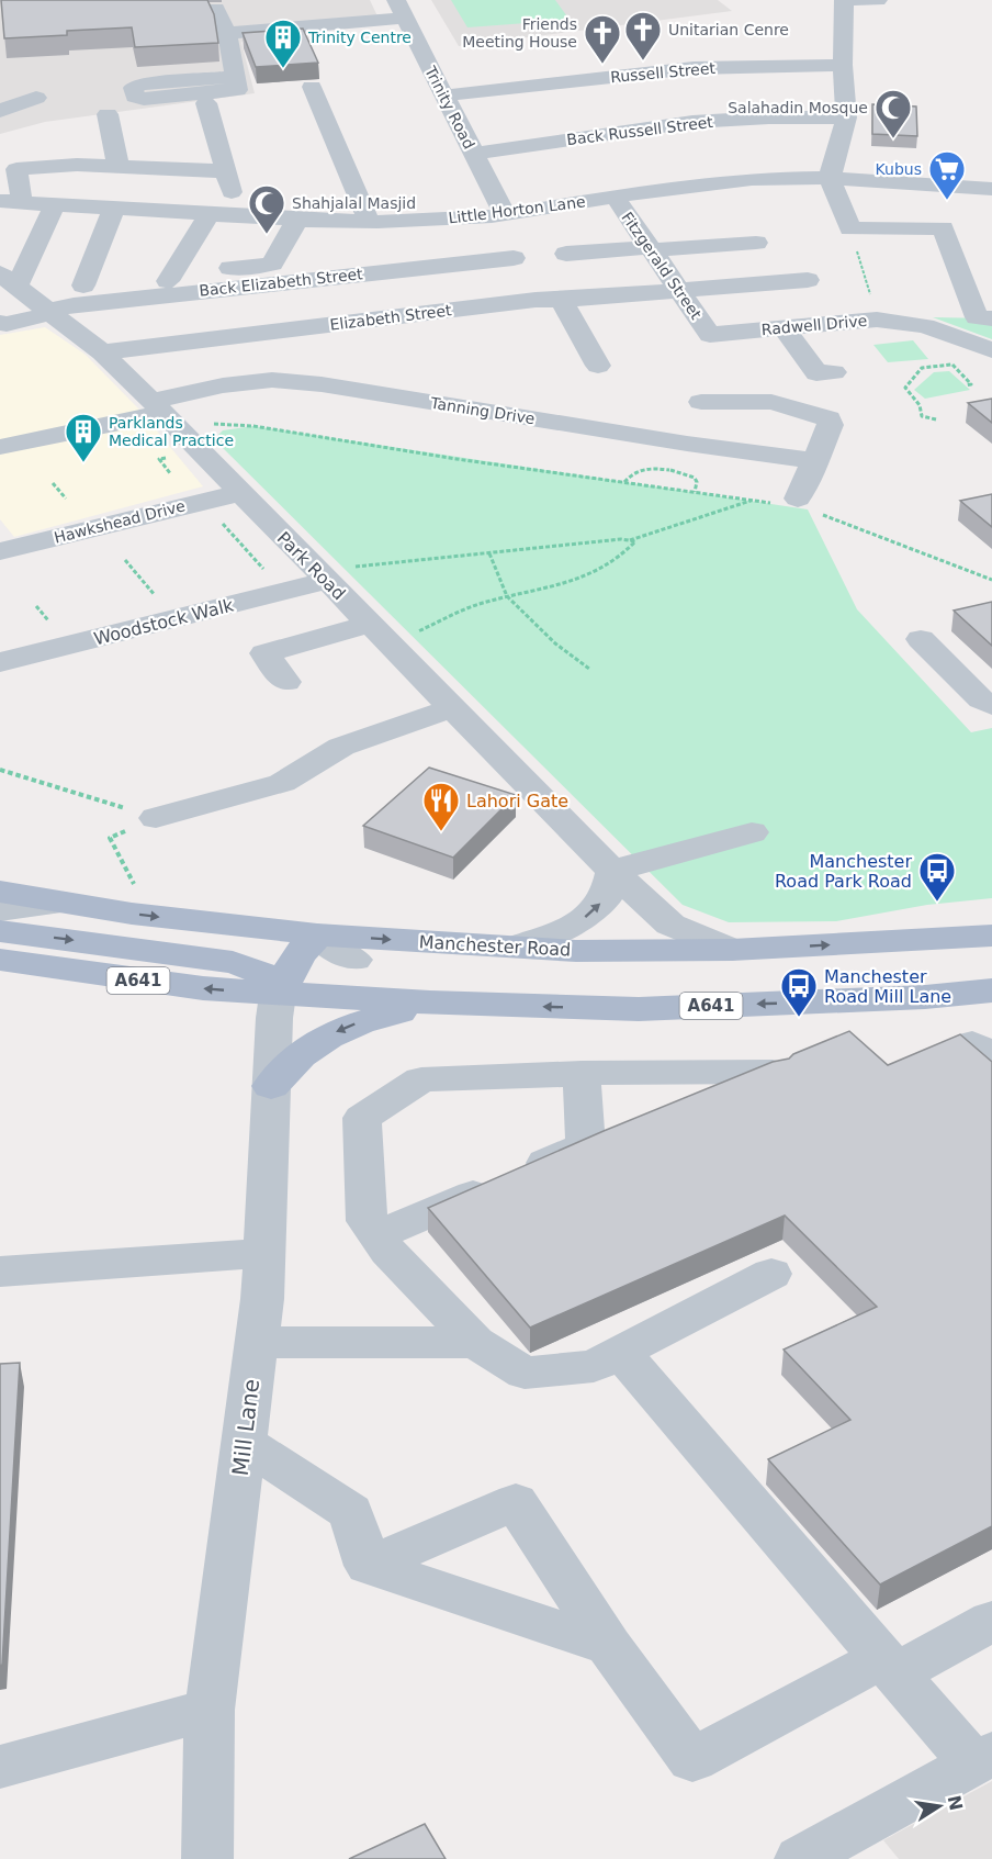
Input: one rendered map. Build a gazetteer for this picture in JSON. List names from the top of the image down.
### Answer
{
  "streets": {
    "main road": ["Manchester Road", "A641"],
    "street": [
      "Russell Street",
      "Trinity Road",
      "Back Russell Street",
      "Little Horton Lane",
      "Fitzgerald Street",
      "Back Elizabeth Street",
      "Elizabeth Street",
      "Radwell Drive",
      "Tanning Drive",
      "Hawkshead Drive",
      "Park Road",
      "Woodstock Walk",
      "Mill Lane"
    ]
  },
  "crossings": [
    ["Russell Street", "Trinity Road"],
    ["Trinity Road", "Back Russell Street"],
    ["Trinity Road", "Little Horton Lane"],
    ["Trinity Road", "Back Elizabeth Street"],
    ["Trinity Road", "Elizabeth Street"],
    ["Little Horton Lane", "Fitzgerald Street"],
    ["Fitzgerald Street", "Elizabeth Street"],
    ["Fitzgerald Street", "Radwell Drive"],
    ["Back Elizabeth Street", "Park Road"],
    ["Elizabeth Street", "Park Road"],
    ["Tanning Drive", "Park Road"],
    ["Hawkshead Drive", "Park Road"],
    ["Park Road", "Woodstock Walk"],
    ["Park Road", "Manchester Road"],
    ["A641", "Mill Lane"]
  ],
  "places": {
    "church": ["Unitarian Cenre", "Friends Meeting House"],
    "building": ["Trinity Centre", "Parklands Medical Practice"],
    "mosque": ["Salahadin Mosque", "Shahjalal Masjid"],
    "supermarket": ["Kubus"],
    "restaurant": ["Lahori Gate"],
    "bus stop": ["Manchester Road Park Road", "Manchester Road Mill Lane"]
  },
  "north": "right"
}
